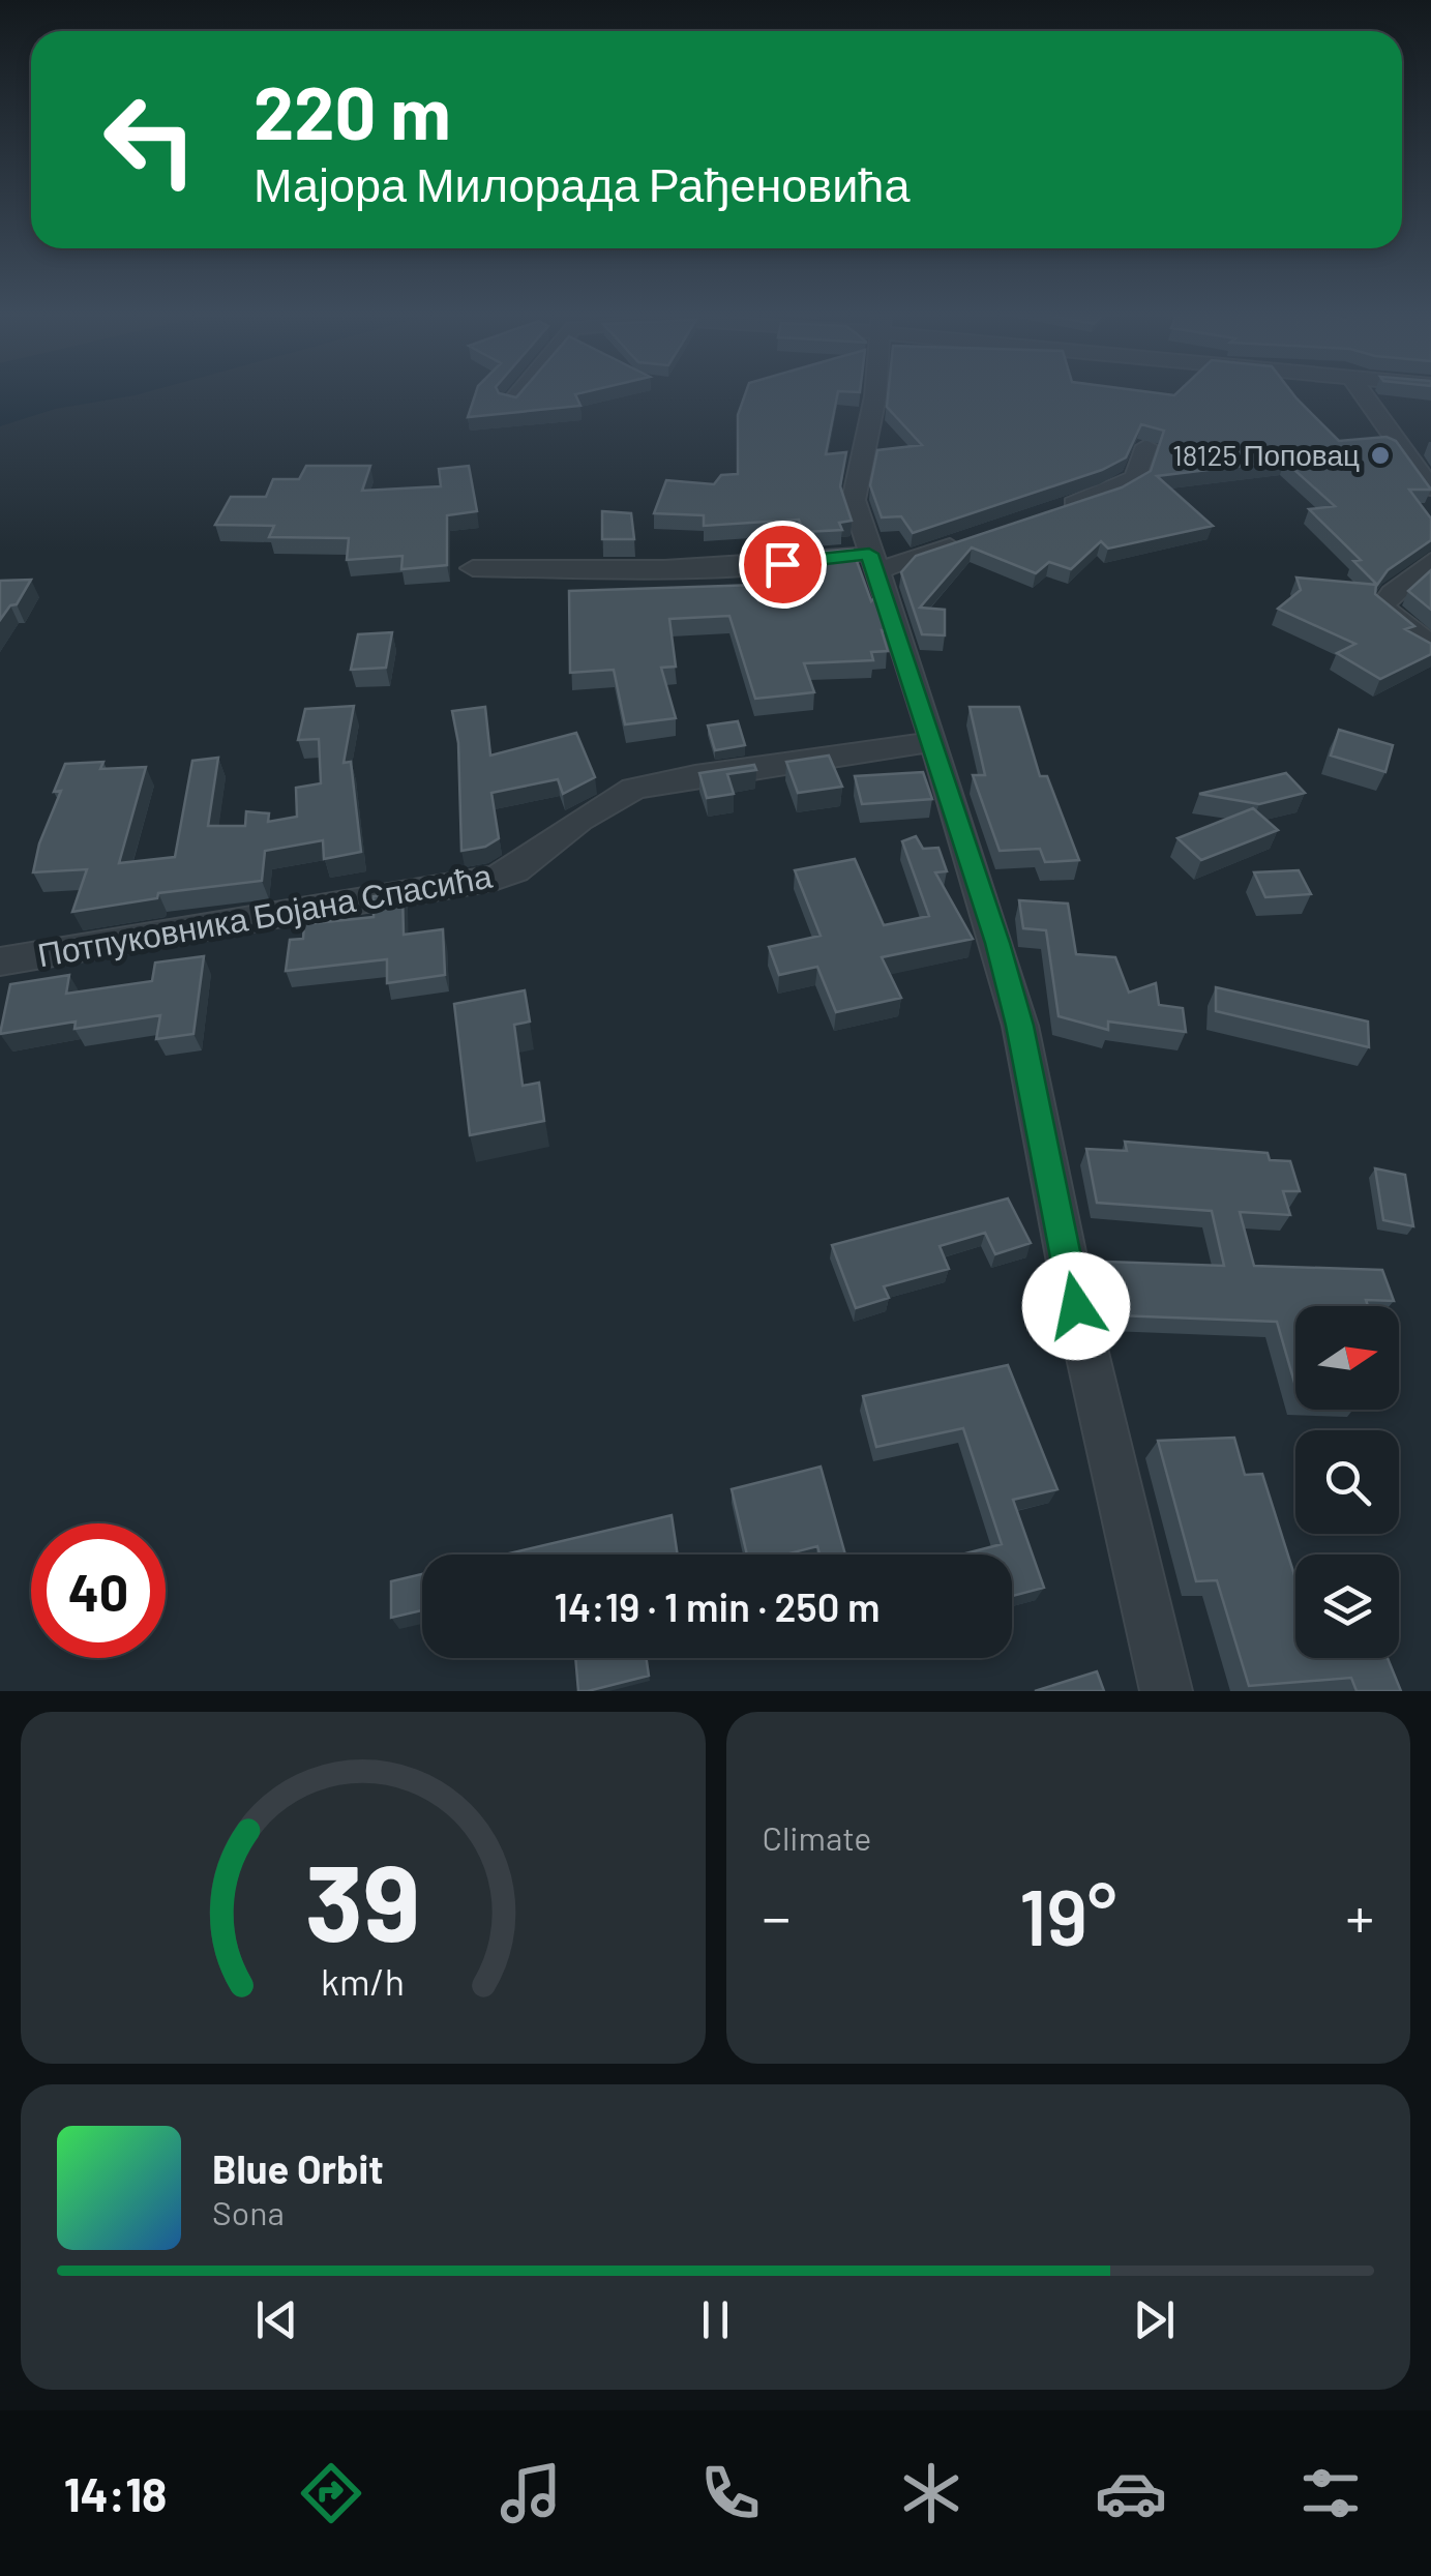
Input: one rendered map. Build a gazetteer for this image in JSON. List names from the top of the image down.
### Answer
{
  "streets": {
    "street": ["Потпуковника Бојана Спасића"]
  },
  "places": ["18125 Поповац"],
  "north": "right",
  "page": {
    "turn": ["220 m", "Мајора Милорада Рађеновића"],
    "limit": "40",
    "trip": "14:19 · 1 min · 250 m",
    "tile": "Climate",
    "heat": ["−", "19°", "+"],
    "song": ["Blue Orbit", "Sona"],
    "tabs": "14:18",
    "gauge": ["39", "km/h"]
  }
}
